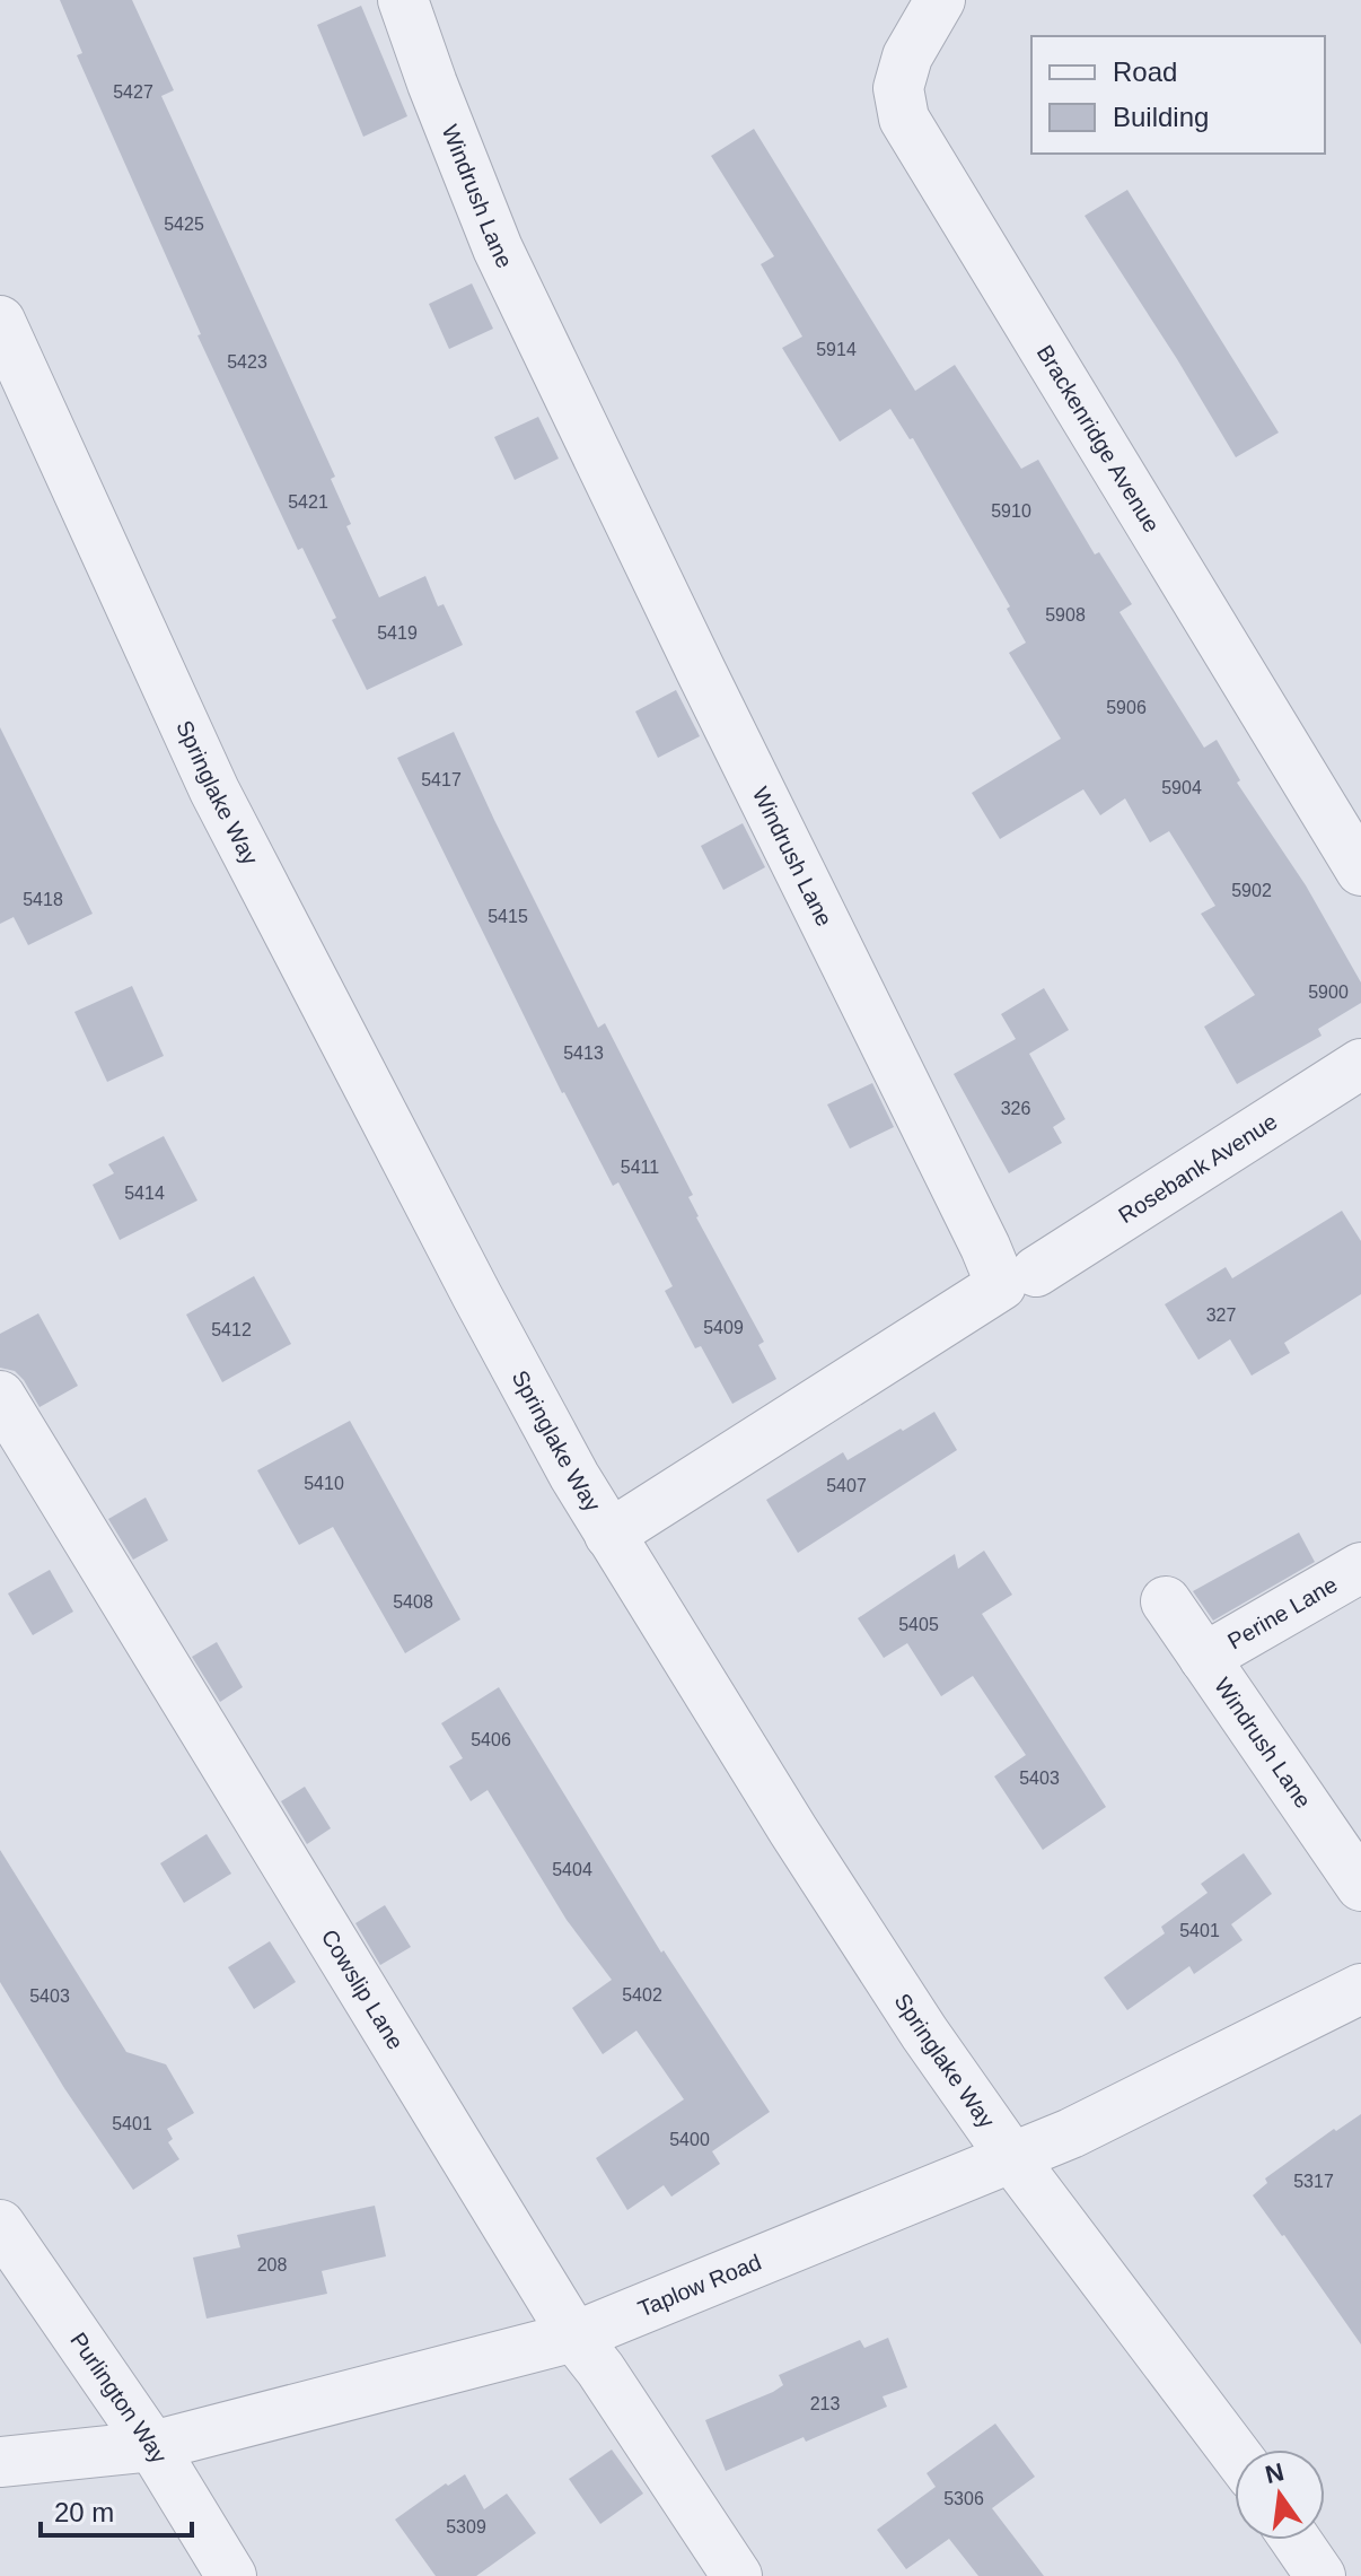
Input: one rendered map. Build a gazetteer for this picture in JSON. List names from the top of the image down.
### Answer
{
  "streets": {
    "street": [
      "Windrush Lane",
      "Brackenridge Avenue",
      "Springlake Way",
      "Rosebank Avenue",
      "Perine Lane",
      "Cowslip Lane",
      "Taplow Road",
      "Purlington Way"
    ]
  },
  "crossings": [
    ["Windrush Lane", "Springlake Way"],
    ["Windrush Lane", "Perine Lane"],
    ["Springlake Way", "Taplow Road"],
    ["Cowslip Lane", "Taplow Road"],
    ["Taplow Road", "Purlington Way"]
  ],
  "house_numbers": [
    "5427",
    "5425",
    "5914",
    "5423",
    "5421",
    "5910",
    "5908",
    "5419",
    "5906",
    "5417",
    "5904",
    "5902",
    "5418",
    "5415",
    "5900",
    "5413",
    "326",
    "5411",
    "5414",
    "327",
    "5409",
    "5412",
    "5410",
    "5407",
    "5408",
    "5405",
    "5406",
    "5403",
    "5404",
    "5401",
    "5402",
    "5403",
    "5401",
    "5400",
    "5317",
    "208",
    "213",
    "5306",
    "5309"
  ],
  "legend": ["Road", "Building"],
  "scale_bar": "20 m",
  "north": "top"
}
